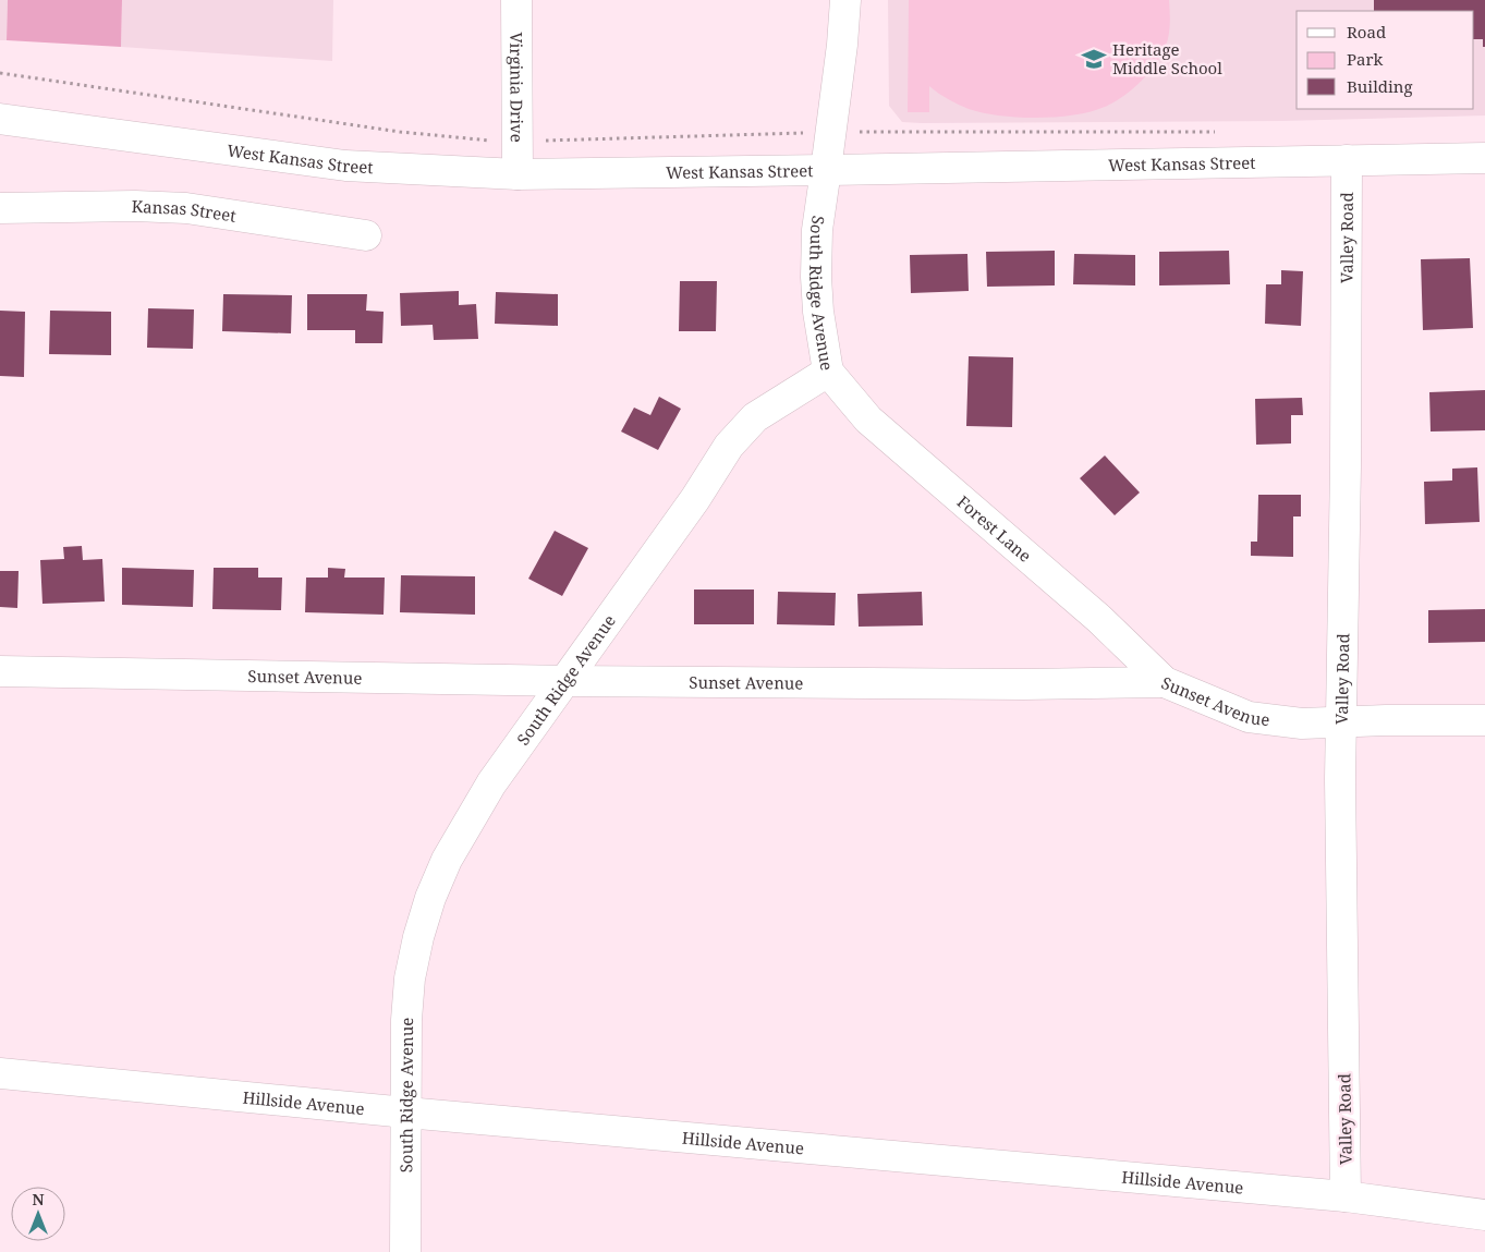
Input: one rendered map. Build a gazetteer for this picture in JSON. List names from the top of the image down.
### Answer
{
  "streets": {
    "street": [
      "Virginia Drive",
      "West Kansas Street",
      "Kansas Street",
      "Valley Road",
      "South Ridge Avenue",
      "Forest Lane",
      "Sunset Avenue",
      "Hillside Avenue"
    ]
  },
  "crossings": [
    ["Virginia Drive", "West Kansas Street"],
    ["West Kansas Street", "Valley Road"],
    ["West Kansas Street", "South Ridge Avenue"],
    ["Valley Road", "Sunset Avenue"],
    ["Valley Road", "Hillside Avenue"],
    ["South Ridge Avenue", "Forest Lane"],
    ["South Ridge Avenue", "Sunset Avenue"],
    ["South Ridge Avenue", "Hillside Avenue"],
    ["Forest Lane", "Sunset Avenue"]
  ],
  "places": {
    "school or university": ["Heritage Middle School"]
  },
  "legend": ["Road", "Park", "Building"],
  "north": "top"
}
